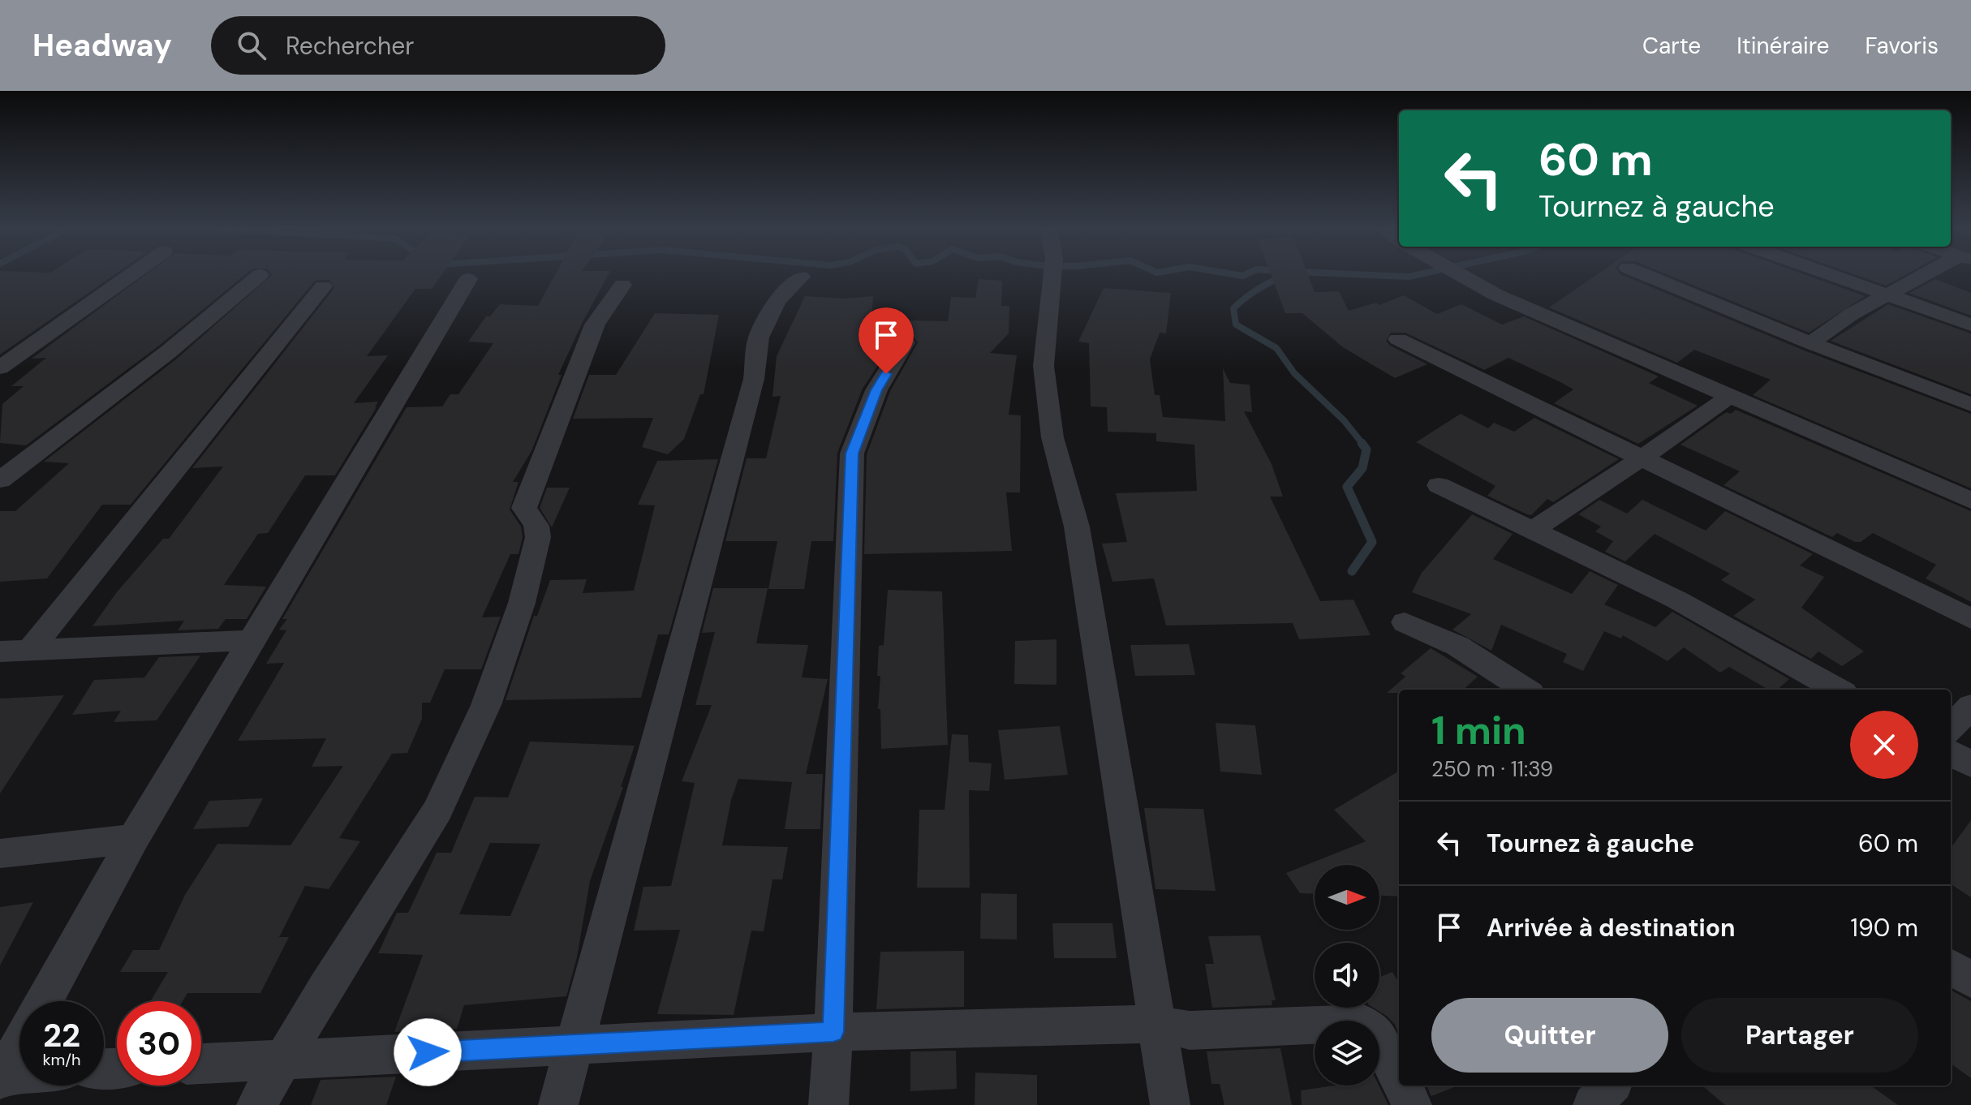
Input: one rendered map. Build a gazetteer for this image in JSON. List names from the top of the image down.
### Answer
{
  "north": "right",
  "page": {
    "header": "Headway",
    "search": "Rechercher",
    "nav": ["Carte", "Itinéraire", "Favoris"],
    "turn": ["60 m", "Tournez à gauche"],
    "heading": ["1 min", "250 m · 11:39"],
    "list": [
      {
        "name": "Tournez à gauche",
        "value": "60 m"
      },
      {
        "name": "Arrivée à destination",
        "value": "190 m"
      }
    ],
    "buttons": ["Quitter", "Partager"],
    "speed": "22 km/h",
    "limit": "30"
  }
}
